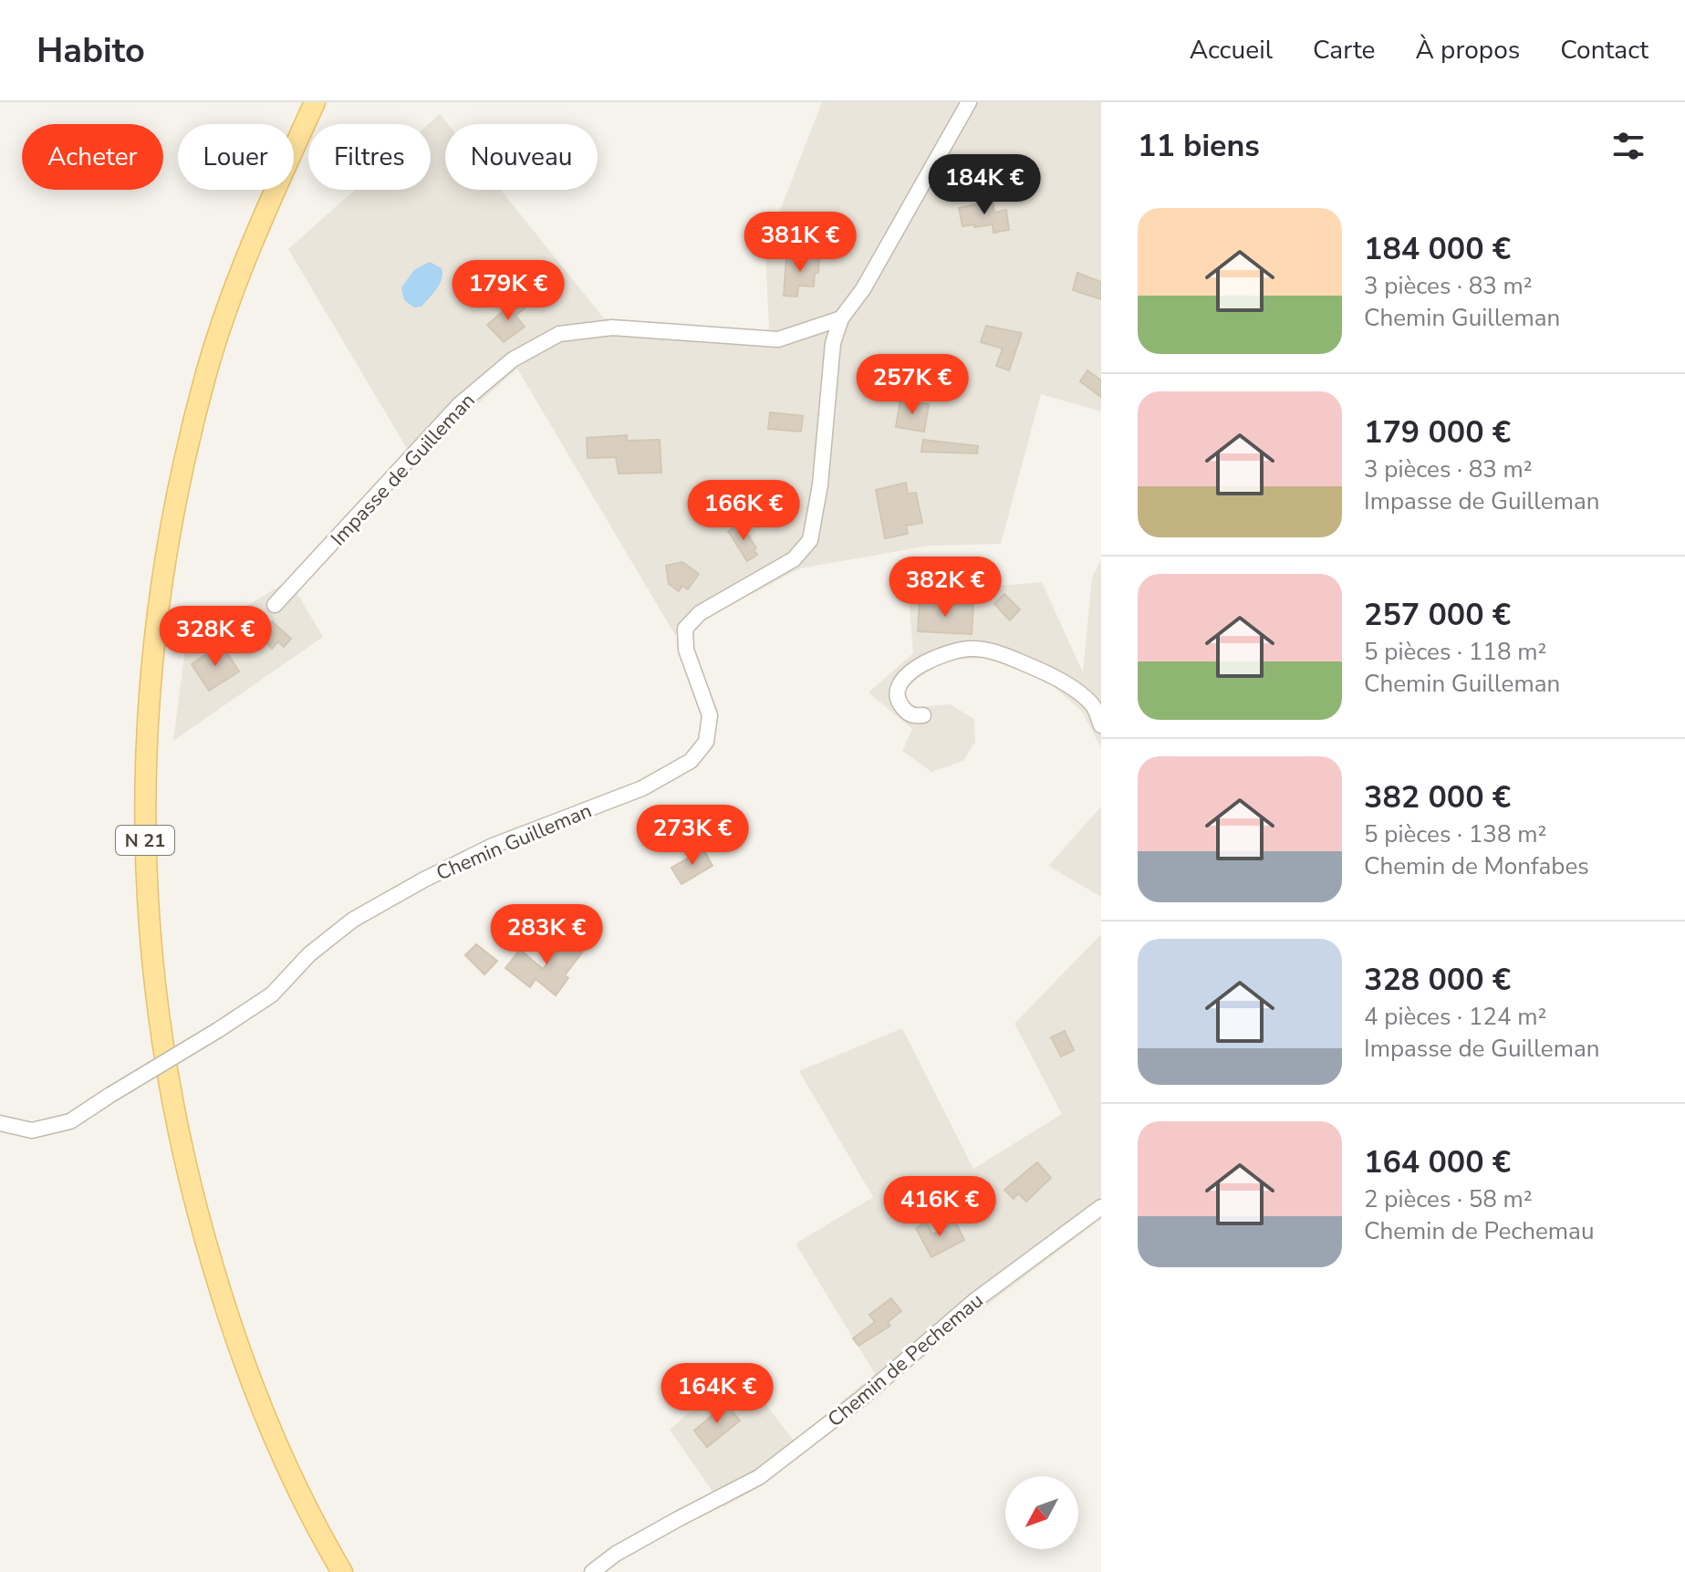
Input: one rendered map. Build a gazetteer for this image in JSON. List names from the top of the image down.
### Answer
{
  "streets": {
    "main road": ["N 21"],
    "street": ["Impasse de Guilleman", "Chemin Guilleman", "Chemin de Pechemau"]
  },
  "crossings": [
    ["Impasse de Guilleman", "Chemin Guilleman"]
  ],
  "north": "bottom left",
  "page": {
    "header": "Habito",
    "nav": [
      "Accueil",
      "Carte",
      "À propos",
      "Contact"
    ],
    "heading": "11 biens",
    "chip": [
      "Acheter",
      "Louer",
      "Filtres",
      "Nouveau"
    ],
    "price": [
      "184K €",
      "381K €",
      "179K €",
      "257K €",
      "166K €",
      "382K €",
      "328K €",
      "273K €",
      "283K €",
      "416K €",
      "164K €"
    ],
    "list": [
      {
        "name": "184 000 €",
        "note": "3 pièces · 83 m² · Chemin Guilleman"
      },
      {
        "name": "179 000 €",
        "note": "3 pièces · 83 m² · Impasse de Guilleman"
      },
      {
        "name": "257 000 €",
        "note": "5 pièces · 118 m² · Chemin Guilleman"
      },
      {
        "name": "382 000 €",
        "note": "5 pièces · 138 m² · Chemin de Monfabes"
      },
      {
        "name": "328 000 €",
        "note": "4 pièces · 124 m² · Impasse de Guilleman"
      },
      {
        "name": "164 000 €",
        "note": "2 pièces · 58 m² · Chemin de Pechemau"
      }
    ]
  }
}
